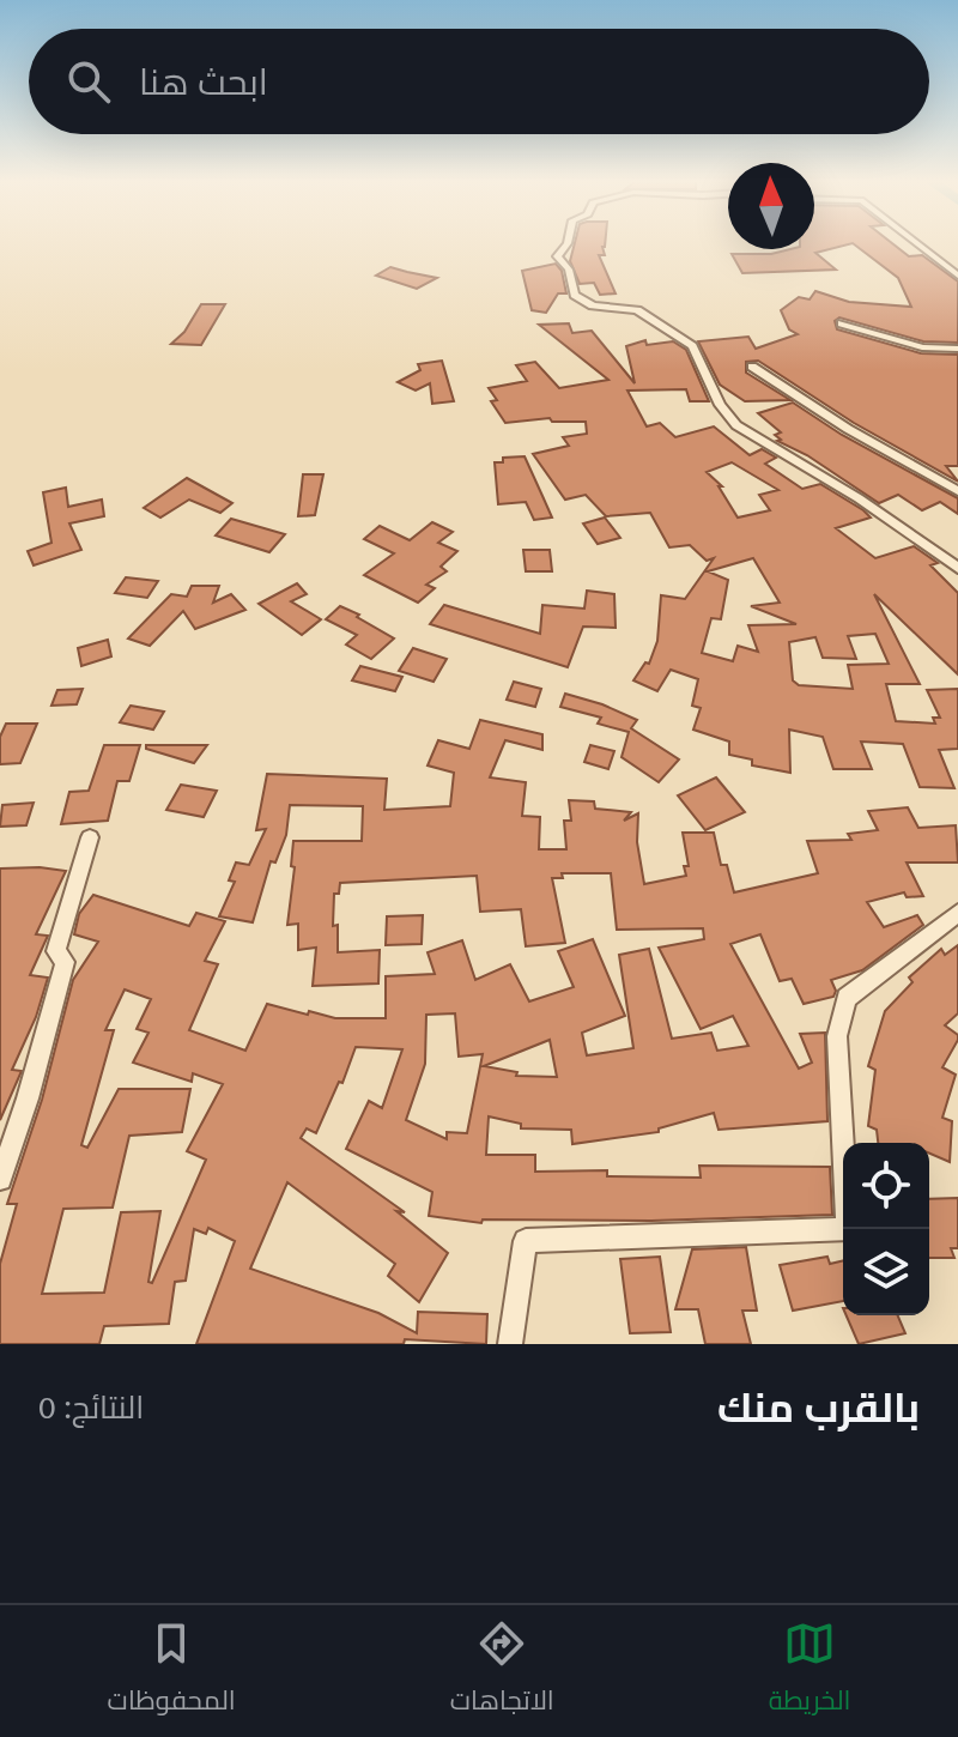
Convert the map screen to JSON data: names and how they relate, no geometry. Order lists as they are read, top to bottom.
{
  "north": "top",
  "page": {
    "search": "ابحث هنا",
    "heading": ["بالقرب منك", "النتائج: 0"],
    "nav": ["الخريطة", "الاتجاهات", "المحفوظات"]
  }
}
